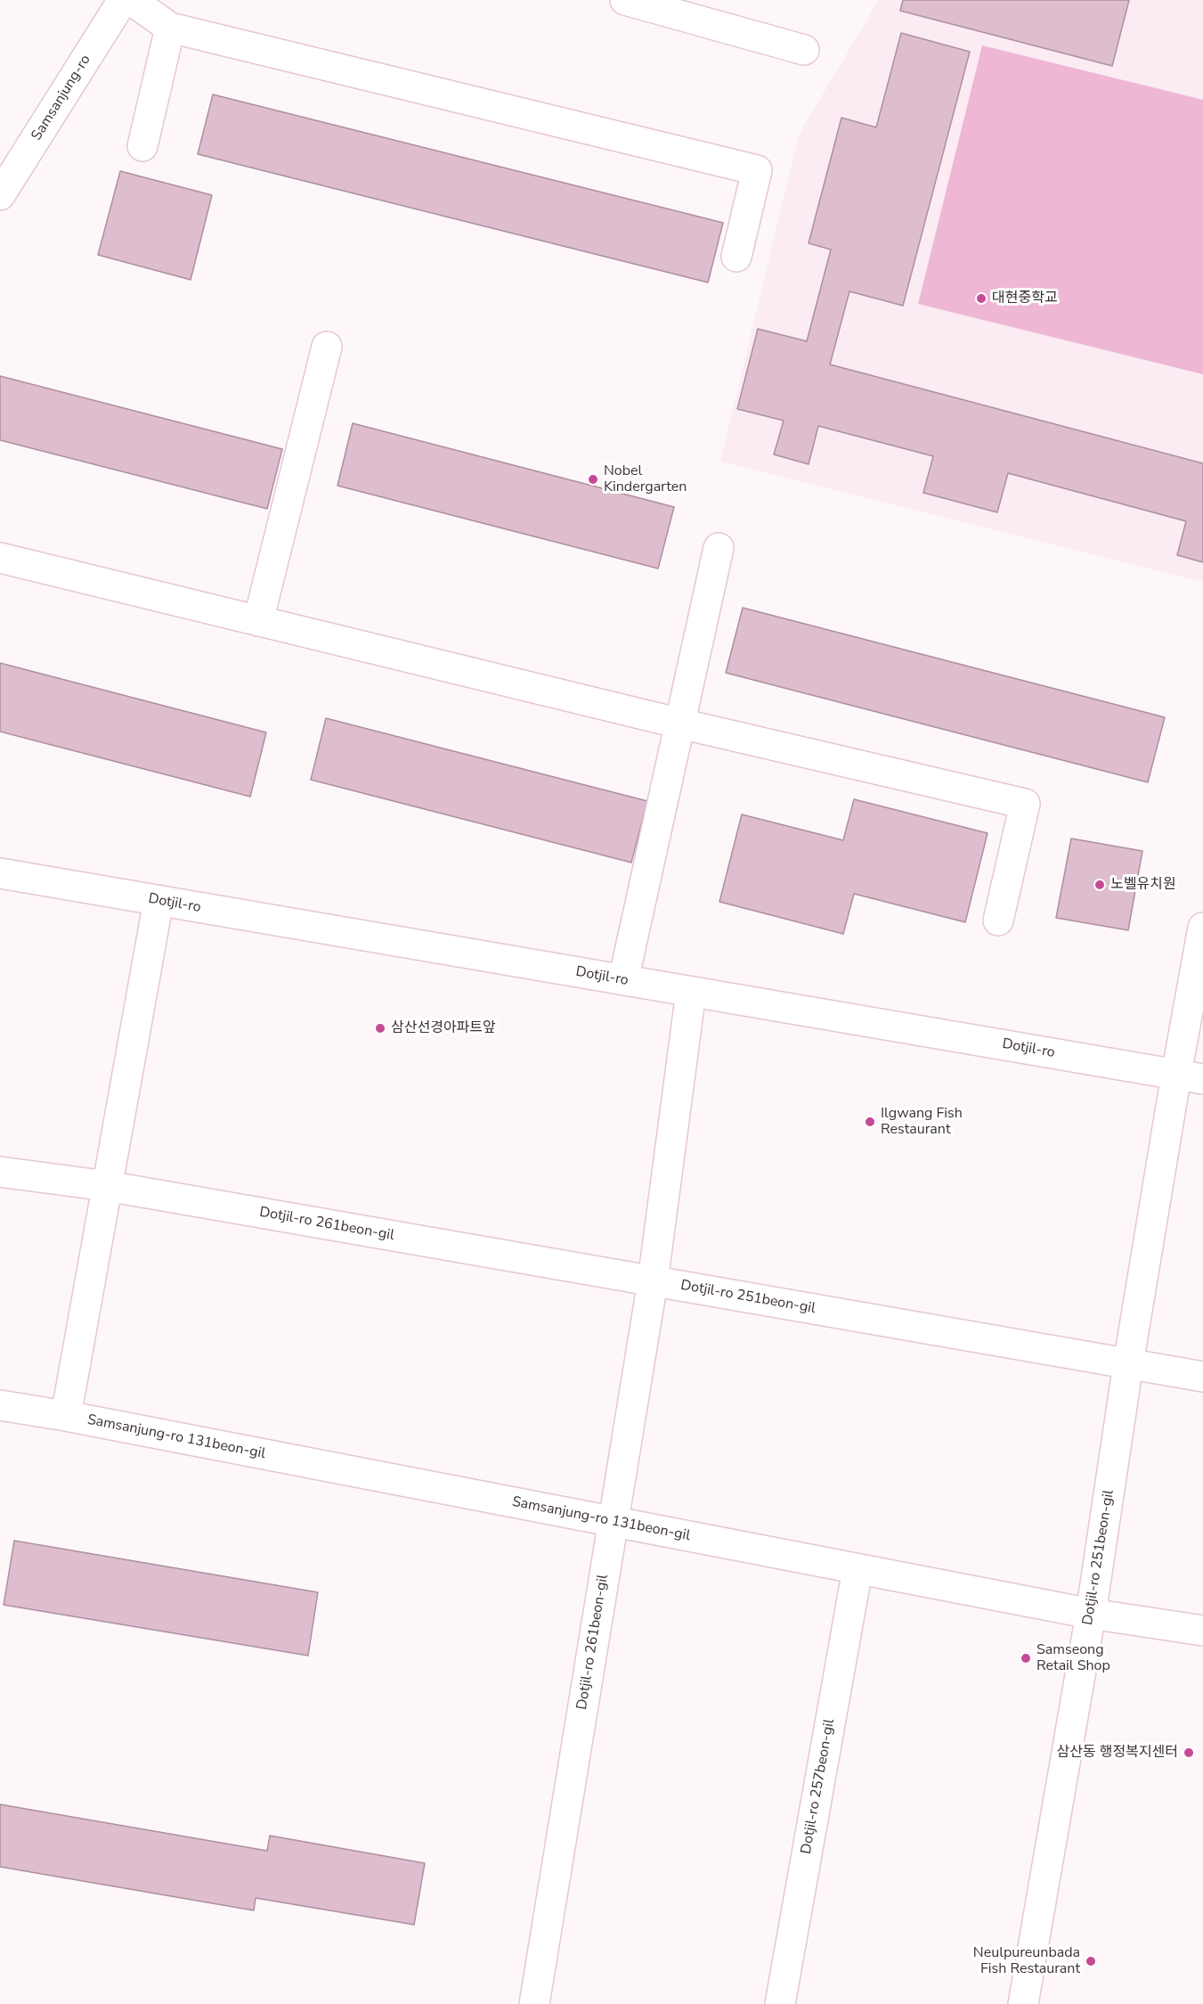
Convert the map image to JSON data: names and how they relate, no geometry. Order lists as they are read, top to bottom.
{
  "streets": {
    "street": [
      "Samsanjung-ro",
      "Dotjil-ro",
      "Dotjil-ro 261beon-gil",
      "Dotjil-ro 251beon-gil",
      "Samsanjung-ro 131beon-gil",
      "Dotjil-ro 257beon-gil"
    ]
  },
  "crossings": [
    ["Dotjil-ro", "Dotjil-ro 261beon-gil"],
    ["Dotjil-ro", "Dotjil-ro 251beon-gil"],
    ["Dotjil-ro 261beon-gil", "Dotjil-ro 251beon-gil"],
    ["Dotjil-ro 261beon-gil", "Samsanjung-ro 131beon-gil"],
    ["Dotjil-ro 251beon-gil", "Samsanjung-ro 131beon-gil"],
    ["Samsanjung-ro 131beon-gil", "Dotjil-ro 257beon-gil"]
  ],
  "places": [
    "대현중학교",
    "Nobel Kindergarten",
    "노벨유치원",
    "삼산선경아파트앞",
    "Ilgwang Fish Restaurant",
    "Samseong Retail Shop",
    "삼산동 행정복지센터",
    "Neulpureunbada Fish Restaurant"
  ]
}
